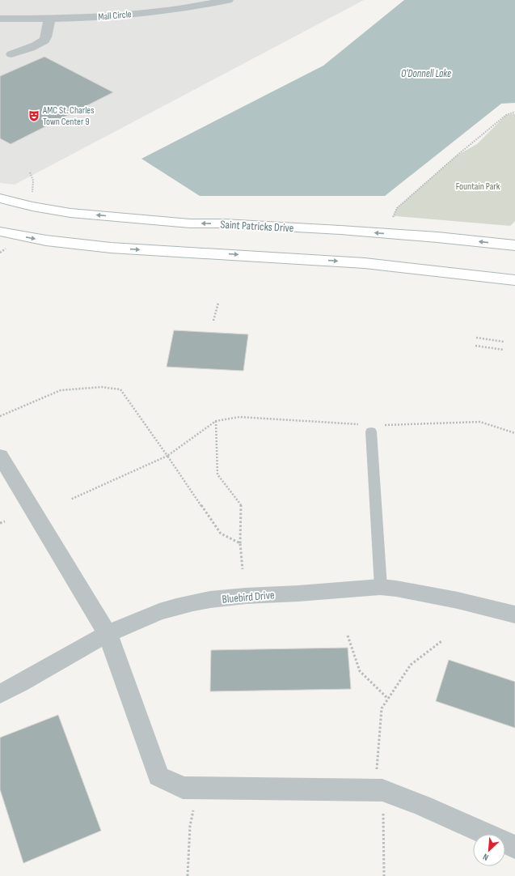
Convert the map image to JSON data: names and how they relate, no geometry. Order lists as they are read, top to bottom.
{
  "streets": {
    "main road": ["Saint Patricks Drive"],
    "street": ["Mall Circle", "Bluebird Drive"]
  },
  "water": ["O'Donnell Lake"],
  "parks": ["Fountain Park"],
  "places": {
    "theatre": ["AMC St. Charles Town Center 9"]
  },
  "north": "bottom left"
}
